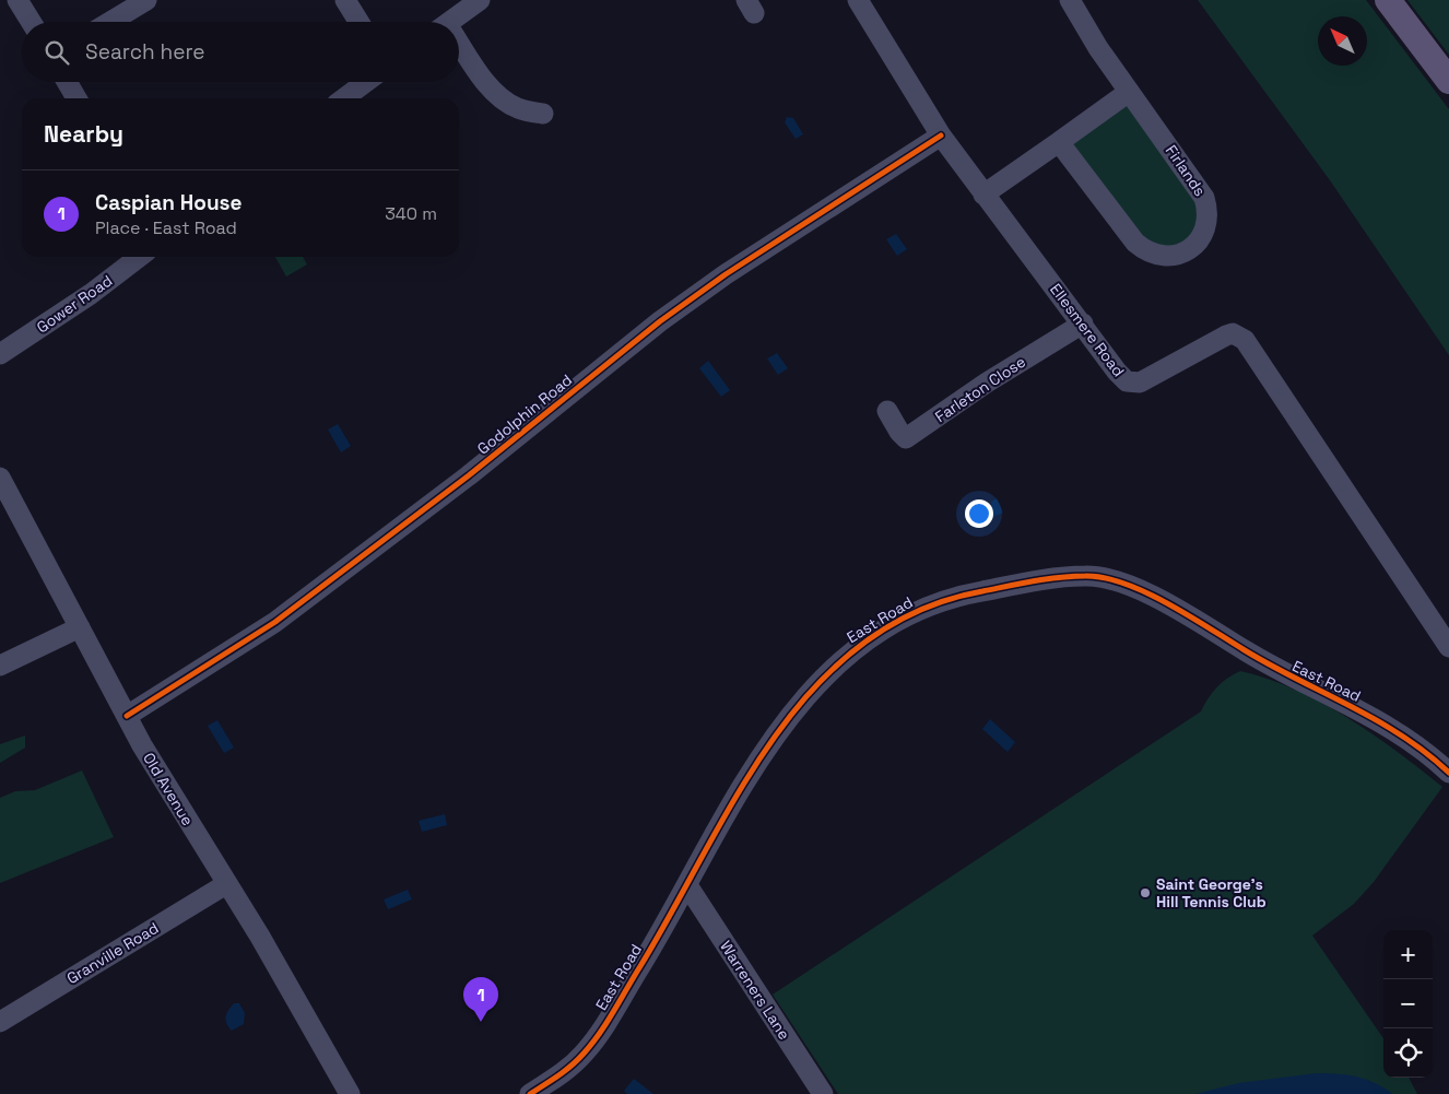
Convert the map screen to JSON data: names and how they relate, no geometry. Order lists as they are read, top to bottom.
{
  "streets": {
    "street": [
      "Firlands",
      "Gower Road",
      "Ellesmere Road",
      "Farleton Close",
      "Godolphin Road",
      "East Road",
      "Old Avenue",
      "Granville Road",
      "Warreners Lane"
    ]
  },
  "crossings": [
    ["Ellesmere Road", "Farleton Close"],
    ["Ellesmere Road", "Godolphin Road"],
    ["Godolphin Road", "Old Avenue"],
    ["East Road", "Warreners Lane"],
    ["Old Avenue", "Granville Road"]
  ],
  "places": ["Saint George's Hill Tennis Club"],
  "north": "top left",
  "page": {
    "search": "Search here",
    "heading": "Nearby",
    "list": [
      {
        "mark": "1",
        "name": "Caspian House",
        "note": "Place · East Road",
        "value": "340 m"
      }
    ],
    "map_buttons": ["+", "−"],
    "pins": "1"
  }
}
